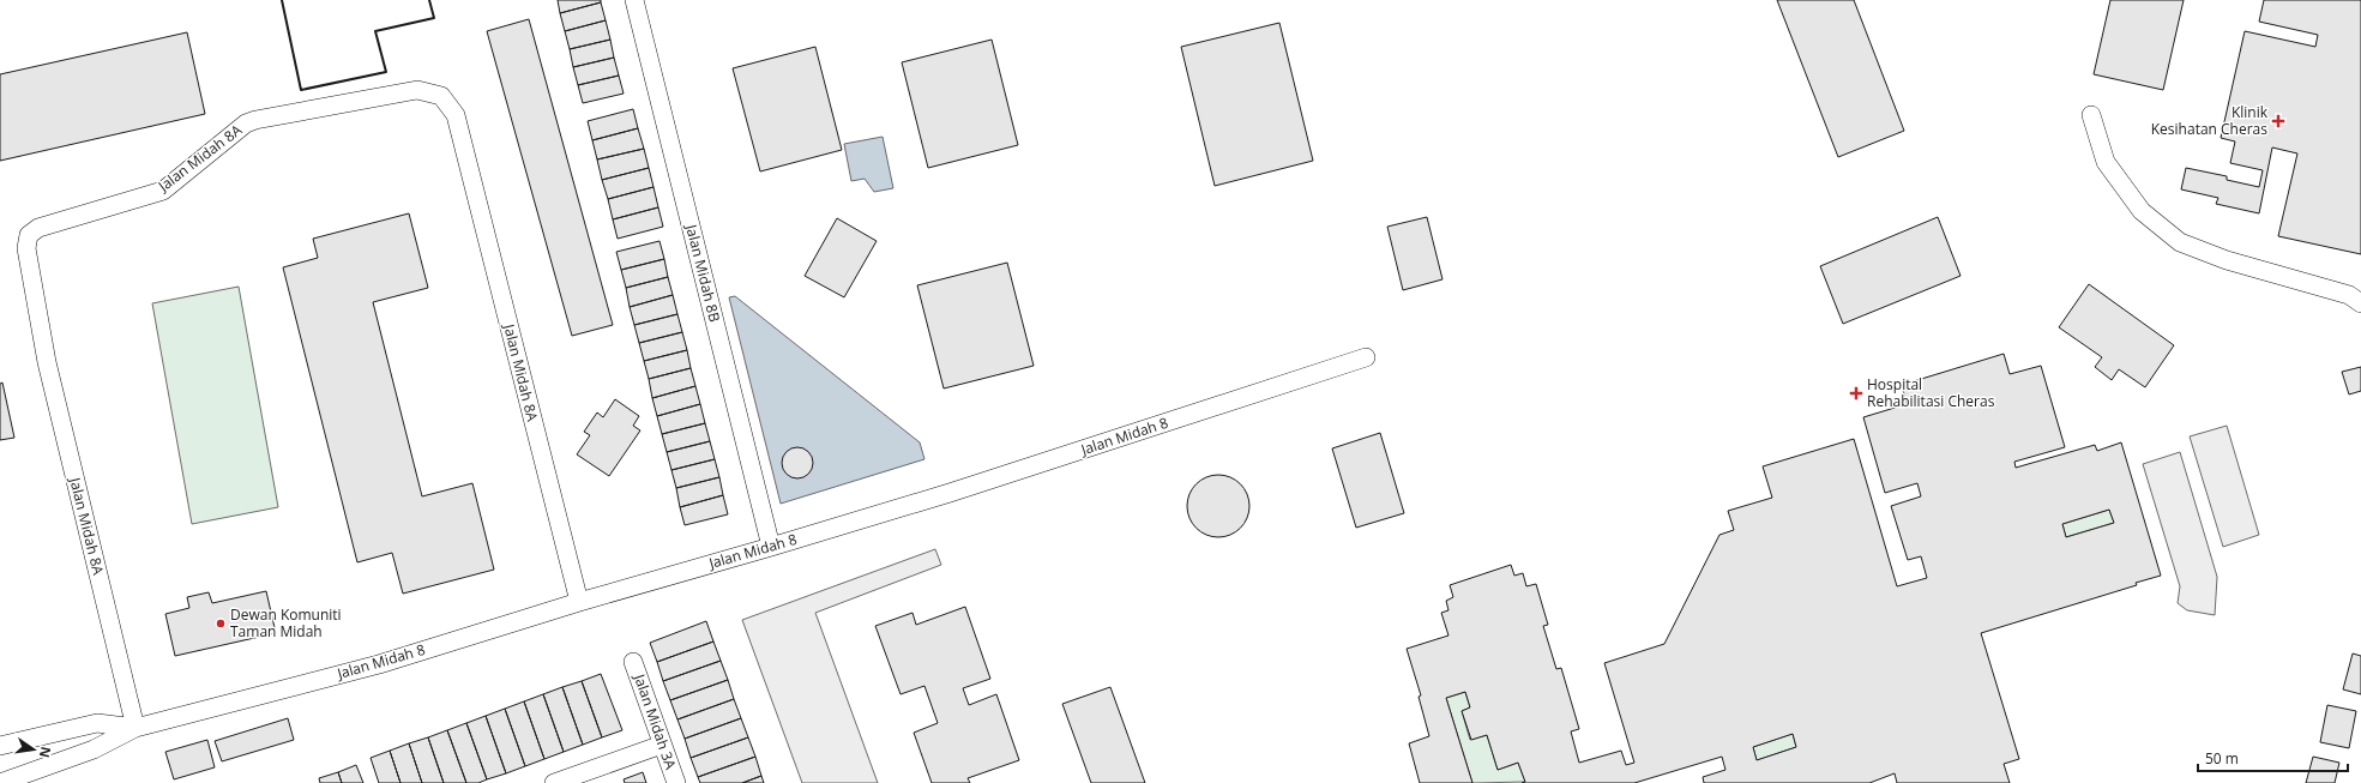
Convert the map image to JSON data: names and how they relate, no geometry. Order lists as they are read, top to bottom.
{
  "streets": {
    "street": [
      "Jalan Midah 8A",
      "Jalan Midah 8B",
      "Jalan Midah 8",
      "Jalan Midah 3A"
    ]
  },
  "crossings": [
    ["Jalan Midah 8A", "Jalan Midah 8"],
    ["Jalan Midah 8B", "Jalan Midah 8"]
  ],
  "places": {
    "health": ["Klinik Kesihatan Cheras", "Hospital Rehabilitasi Cheras"],
    "other": ["Dewan Komuniti Taman Midah"]
  },
  "scale_bar": "50 m",
  "north": "right"
}
